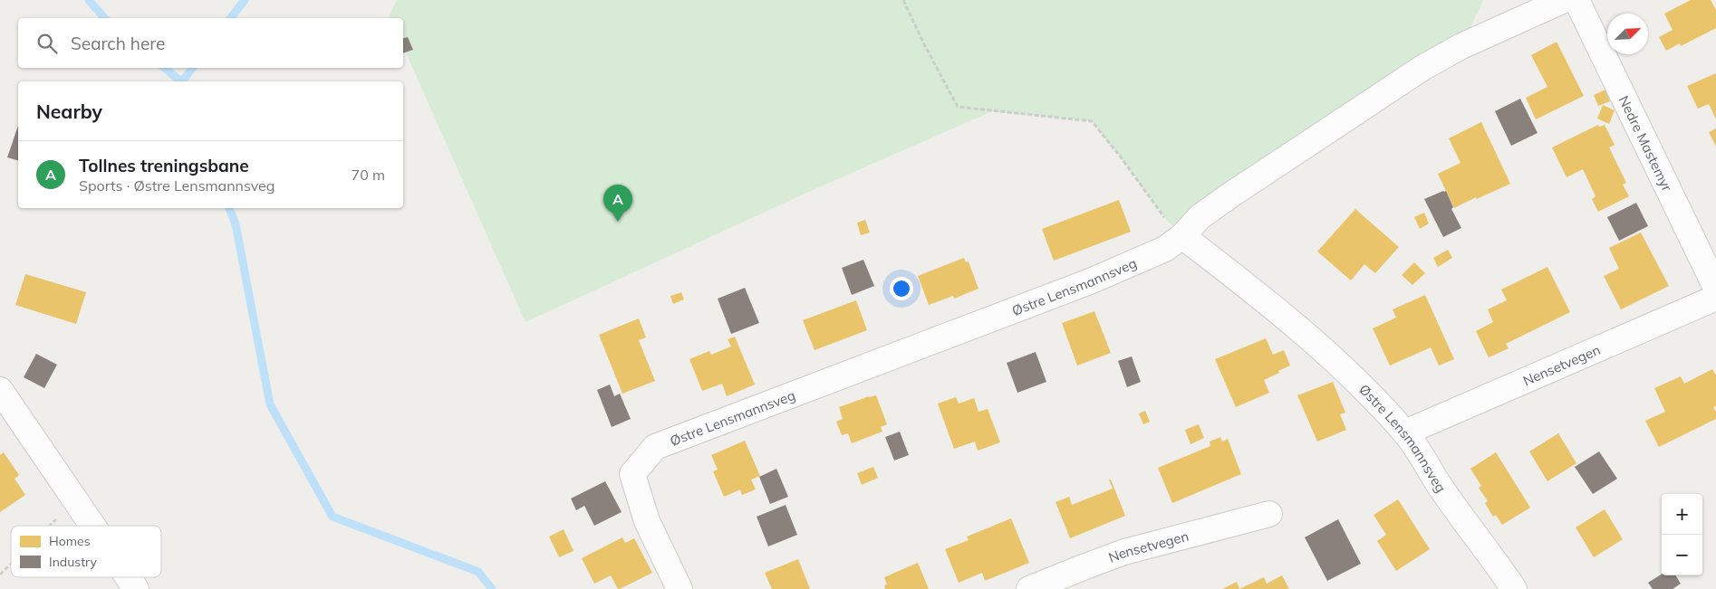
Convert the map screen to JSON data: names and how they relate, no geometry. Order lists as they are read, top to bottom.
{
  "streets": {
    "street": ["Nedre Mastemyr", "Østre Lensmannsveg", "Nensetvegen"]
  },
  "crossings": [
    ["Østre Lensmannsveg", "Nensetvegen"]
  ],
  "legend": ["Homes", "Industry"],
  "north": "top right",
  "page": {
    "search": "Search here",
    "heading": "Nearby",
    "list": [
      {
        "mark": "A",
        "name": "Tollnes treningsbane",
        "note": "Sports · Østre Lensmannsveg",
        "value": "70 m"
      }
    ],
    "pins": "A",
    "map_buttons": ["+", "−"]
  }
}
